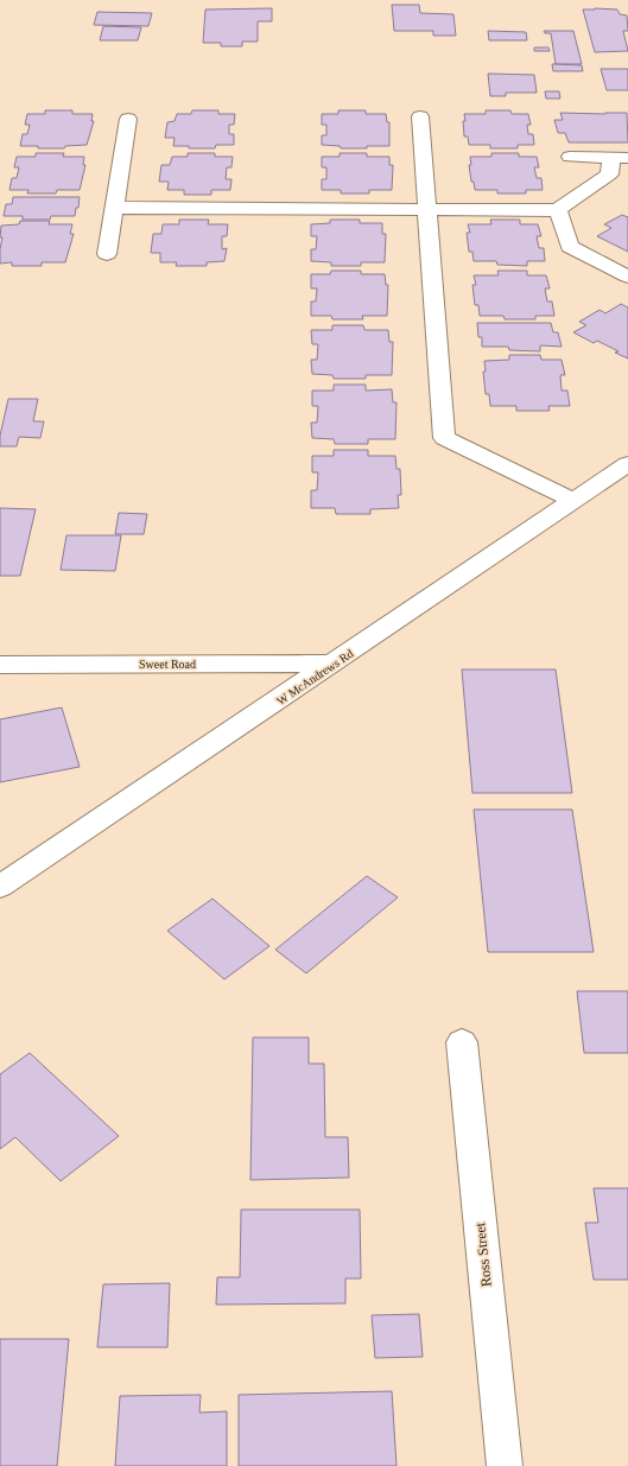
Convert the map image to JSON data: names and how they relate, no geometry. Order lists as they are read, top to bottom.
{
  "streets": {
    "street": ["Sweet Road", "W McAndrews Rd", "Ross Street"]
  },
  "crossings": [
    ["Sweet Road", "W McAndrews Rd"]
  ]
}
